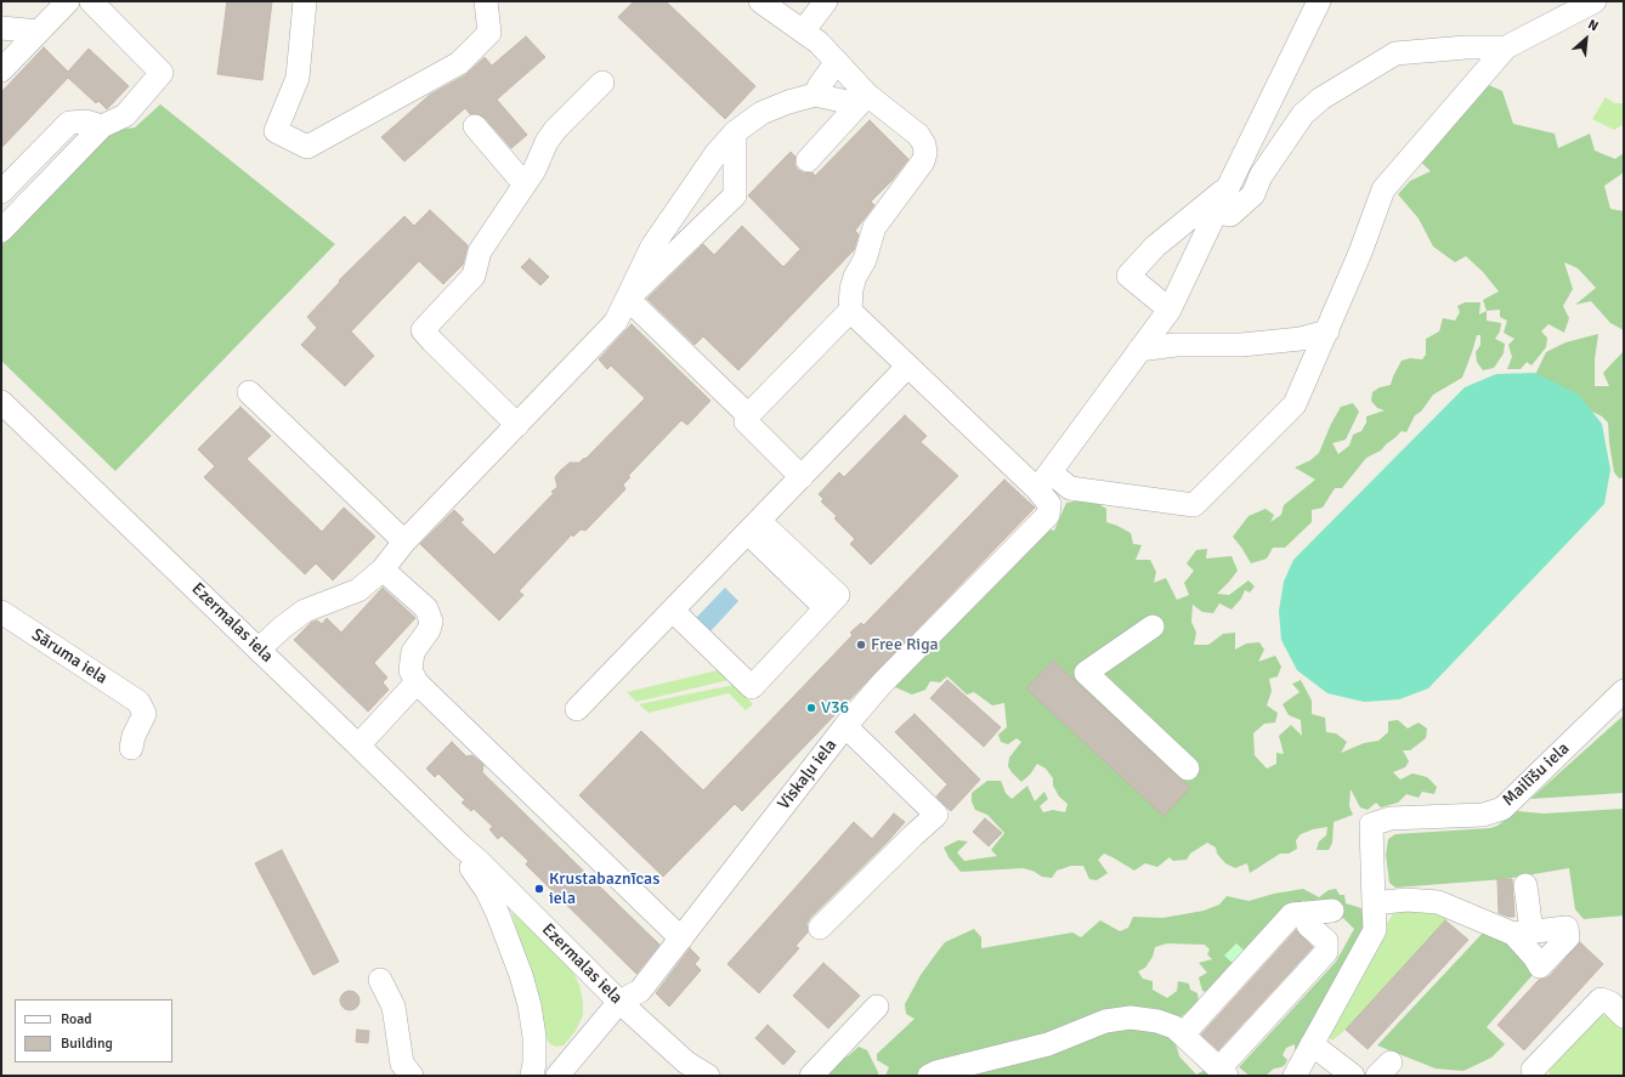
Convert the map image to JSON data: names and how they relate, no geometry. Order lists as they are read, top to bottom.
{
  "streets": {
    "street": [
      "Ezermalas iela",
      "Sāruma iela",
      "Viskaļu iela",
      "Mailīšu iela"
    ]
  },
  "crossings": [
    ["Ezermalas iela", "Viskaļu iela"]
  ],
  "places": ["Free Riga", "V36", "Krustabaznīcas iela"],
  "legend": ["Road", "Building"],
  "north": "top right"
}
